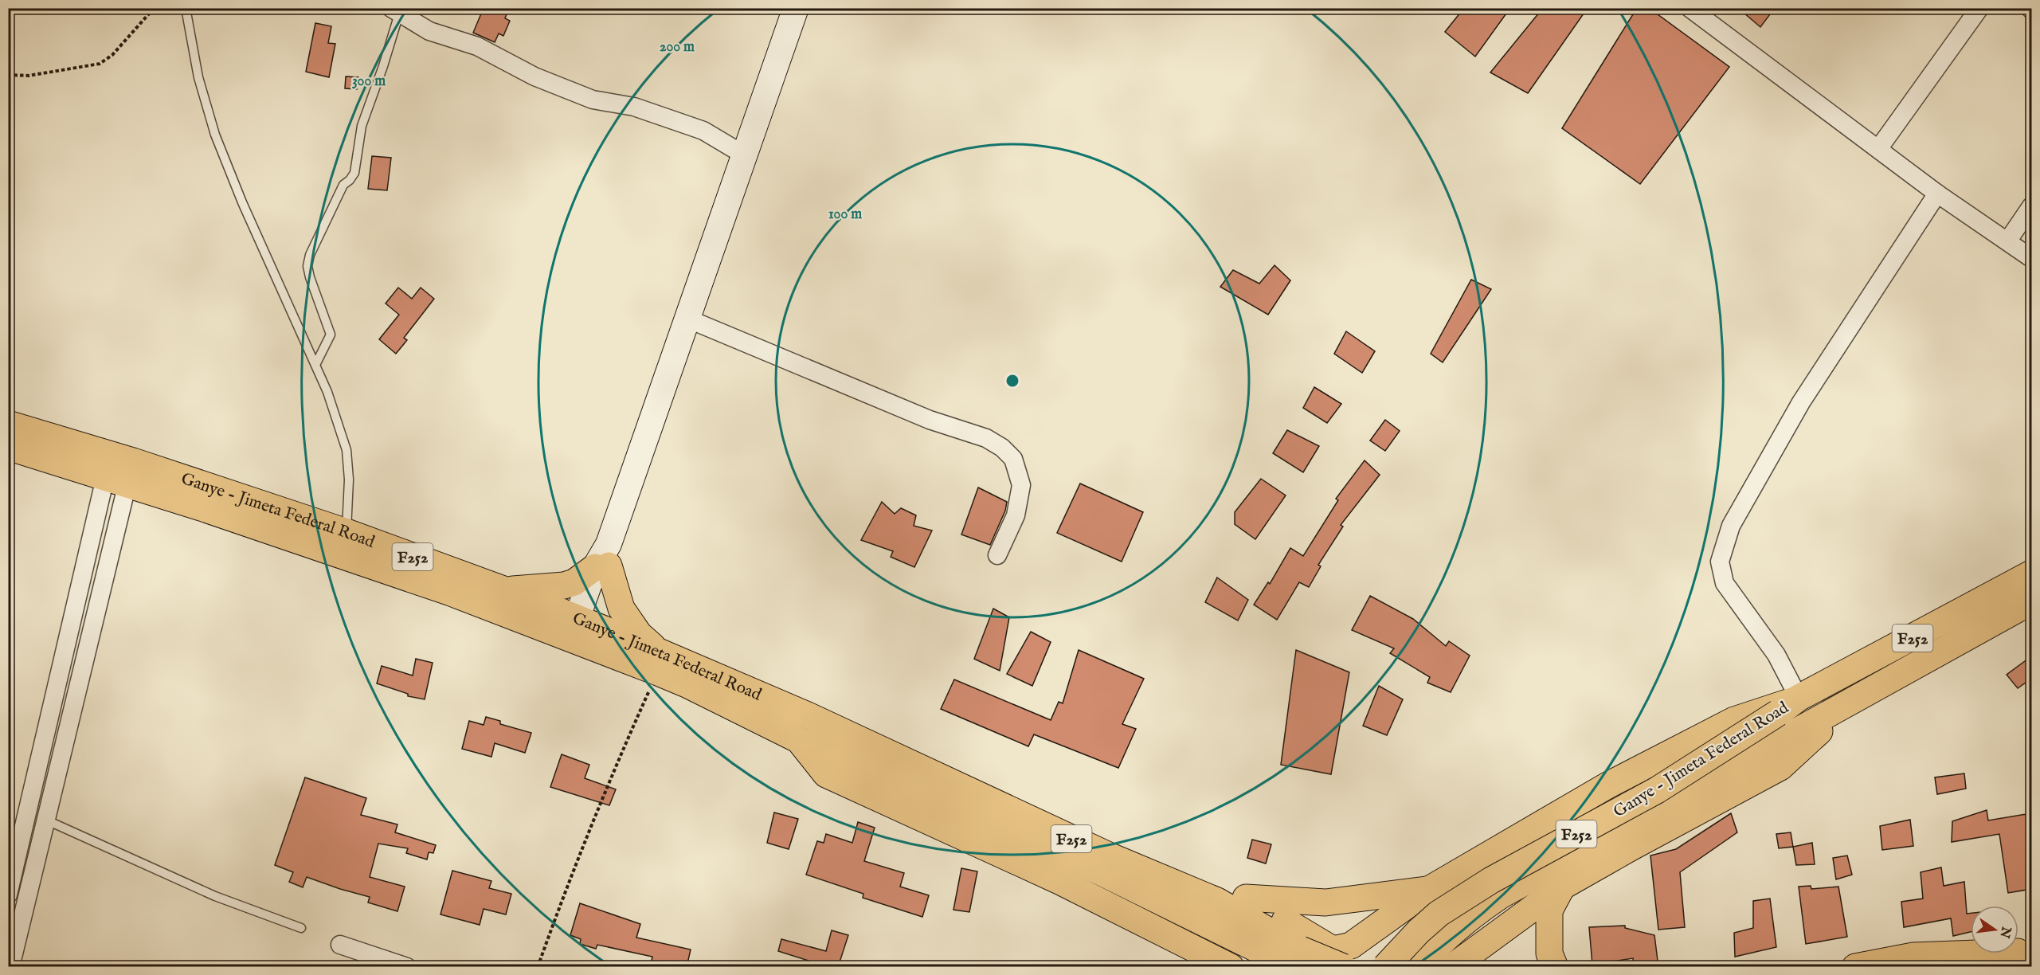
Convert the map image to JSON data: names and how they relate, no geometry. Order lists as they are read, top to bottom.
{
  "streets": {
    "main road": ["Ganye - Jimeta Federal Road", "F252"]
  },
  "north": "right",
  "rings": ["200 m", "300 m", "100 m"]
}
